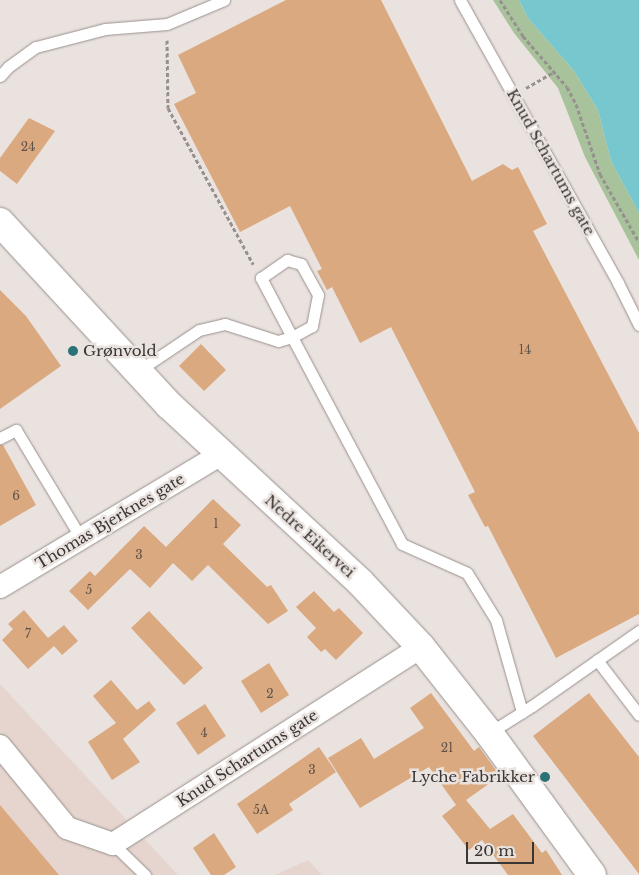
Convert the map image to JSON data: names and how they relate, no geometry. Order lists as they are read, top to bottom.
{
  "streets": {
    "main road": ["Nedre Eikervei"],
    "street": ["Knud Schartums gate", "Thomas Bjerknes gate"]
  },
  "crossings": [
    ["Knud Schartums gate", "Nedre Eikervei"],
    ["Thomas Bjerknes gate", "Nedre Eikervei"]
  ],
  "places": ["Grønvold", "Lyche Fabrikker"],
  "house_numbers": [
    "24",
    "14",
    "6",
    "1",
    "3",
    "5",
    "7",
    "2",
    "4",
    "21",
    "3",
    "5A"
  ],
  "scale_bar": "20 m"
}
